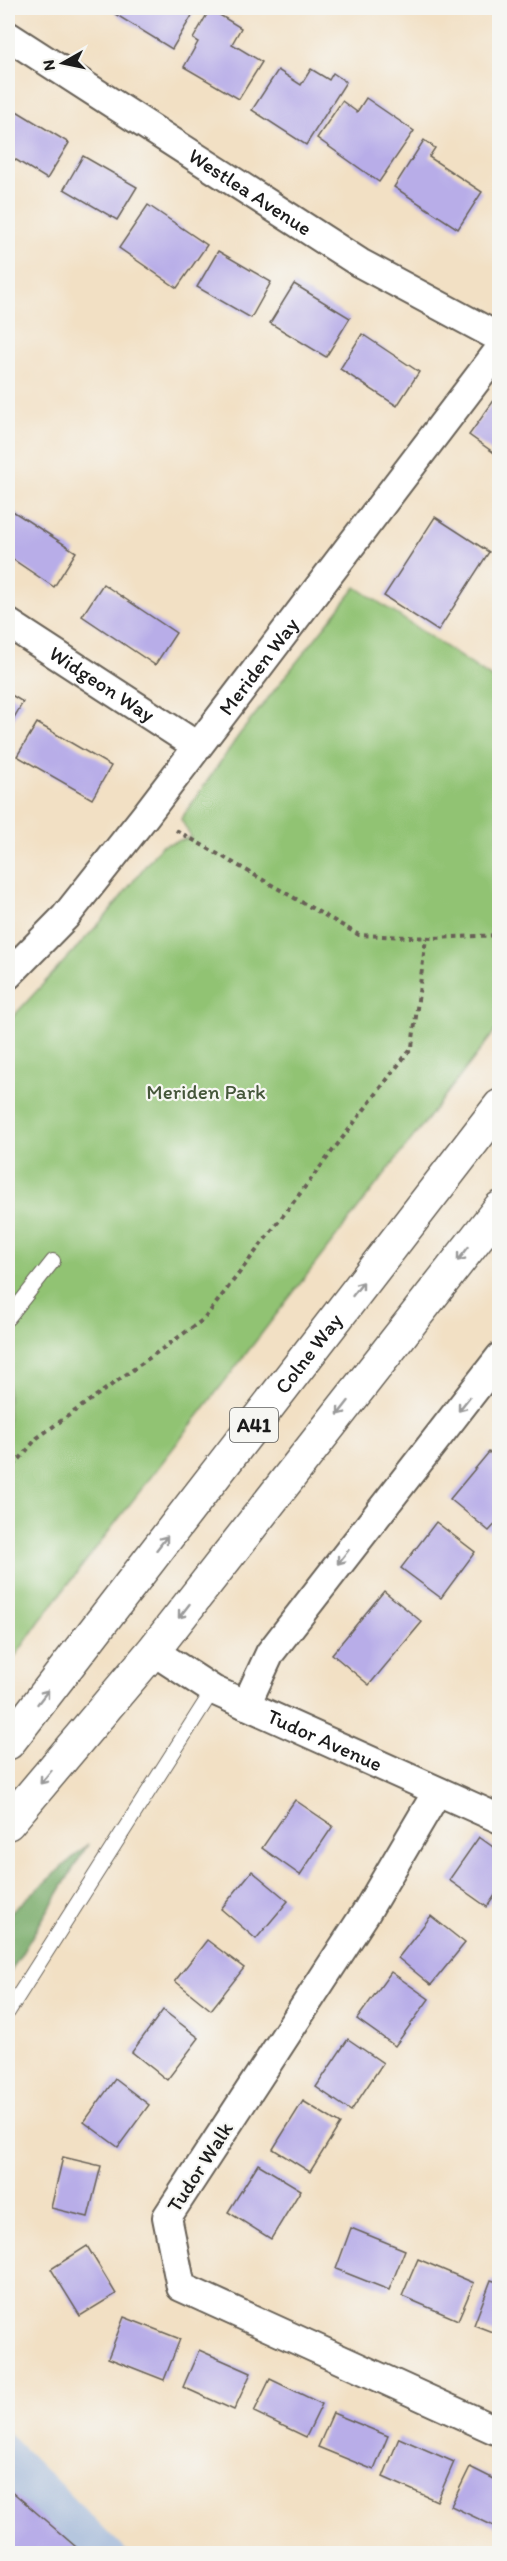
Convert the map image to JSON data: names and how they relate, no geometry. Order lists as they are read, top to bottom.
{
  "streets": {
    "highway": ["Colne Way", "A41"],
    "street": [
      "Westlea Avenue",
      "Meriden Way",
      "Widgeon Way",
      "Tudor Avenue",
      "Tudor Walk"
    ]
  },
  "crossings": [
    ["Meriden Way", "Widgeon Way"],
    ["A41", "Tudor Avenue"],
    ["Tudor Avenue", "Tudor Walk"]
  ],
  "parks": ["Meriden Park"],
  "north": "left"
}
